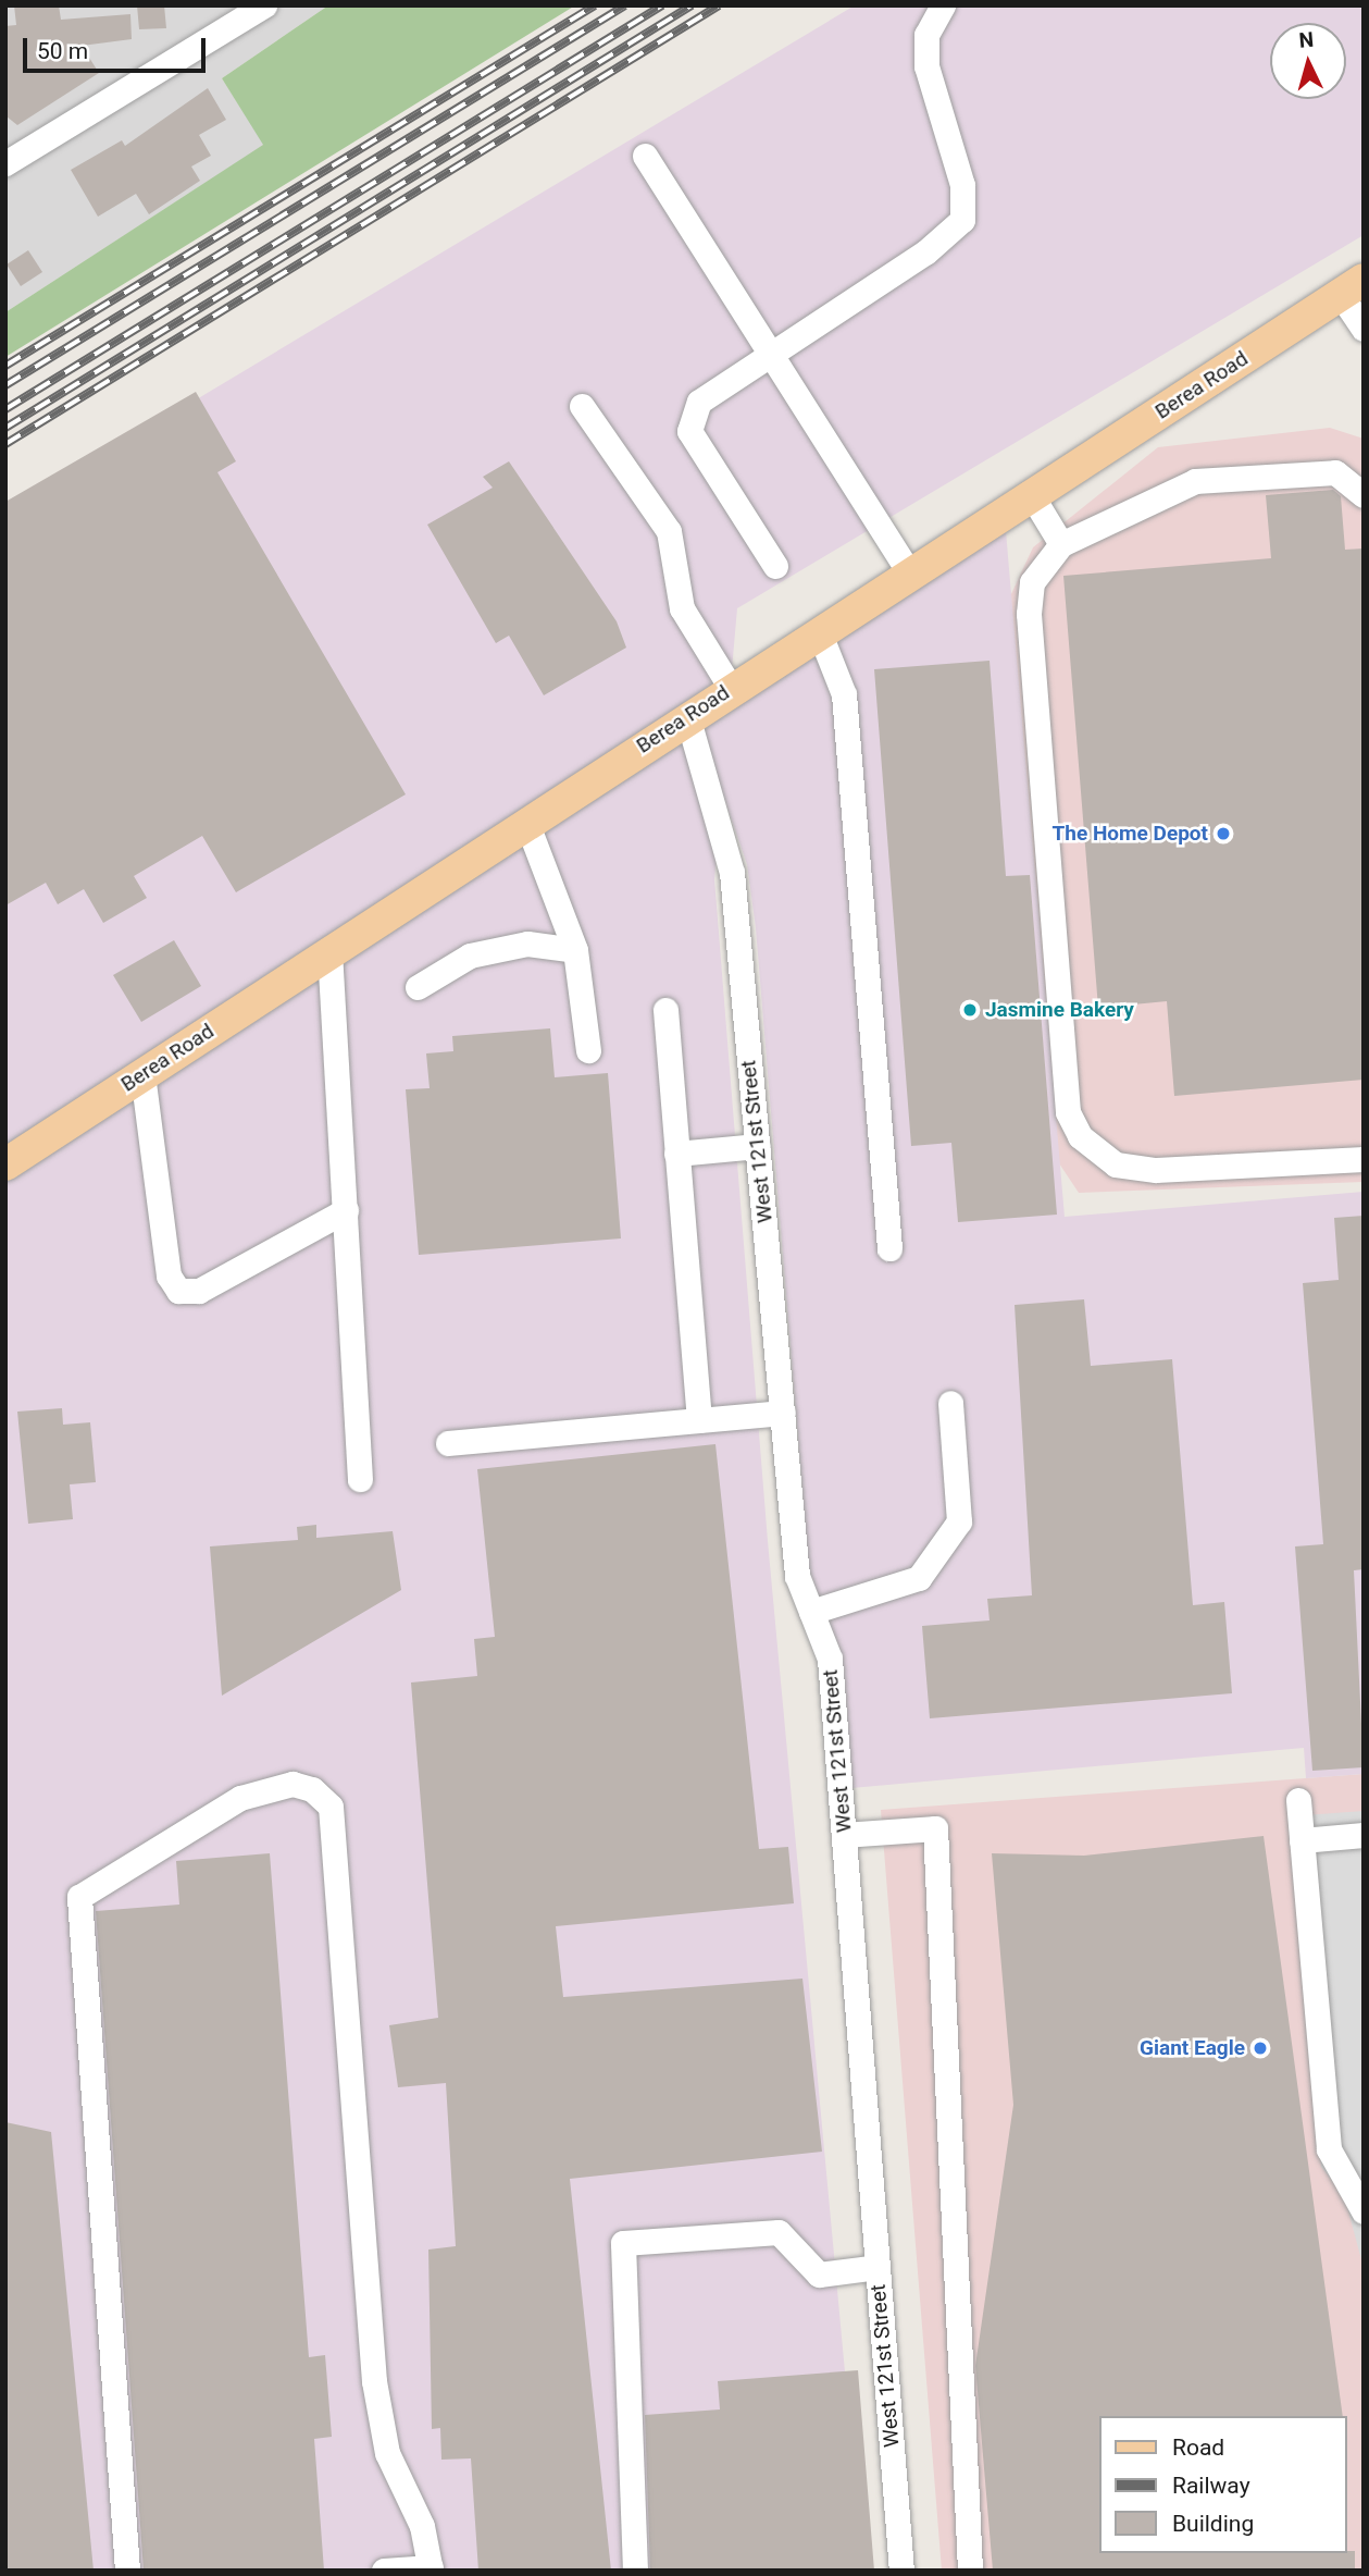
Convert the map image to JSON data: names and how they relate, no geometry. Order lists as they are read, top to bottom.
{
  "streets": {
    "main road": ["Berea Road"],
    "street": ["West 121st Street"]
  },
  "crossings": [
    ["Berea Road", "West 121st Street"]
  ],
  "places": ["The Home Depot", "Jasmine Bakery", "Giant Eagle"],
  "legend": ["Road", "Railway", "Building"],
  "scale_bar": "50 m",
  "north": "top"
}
